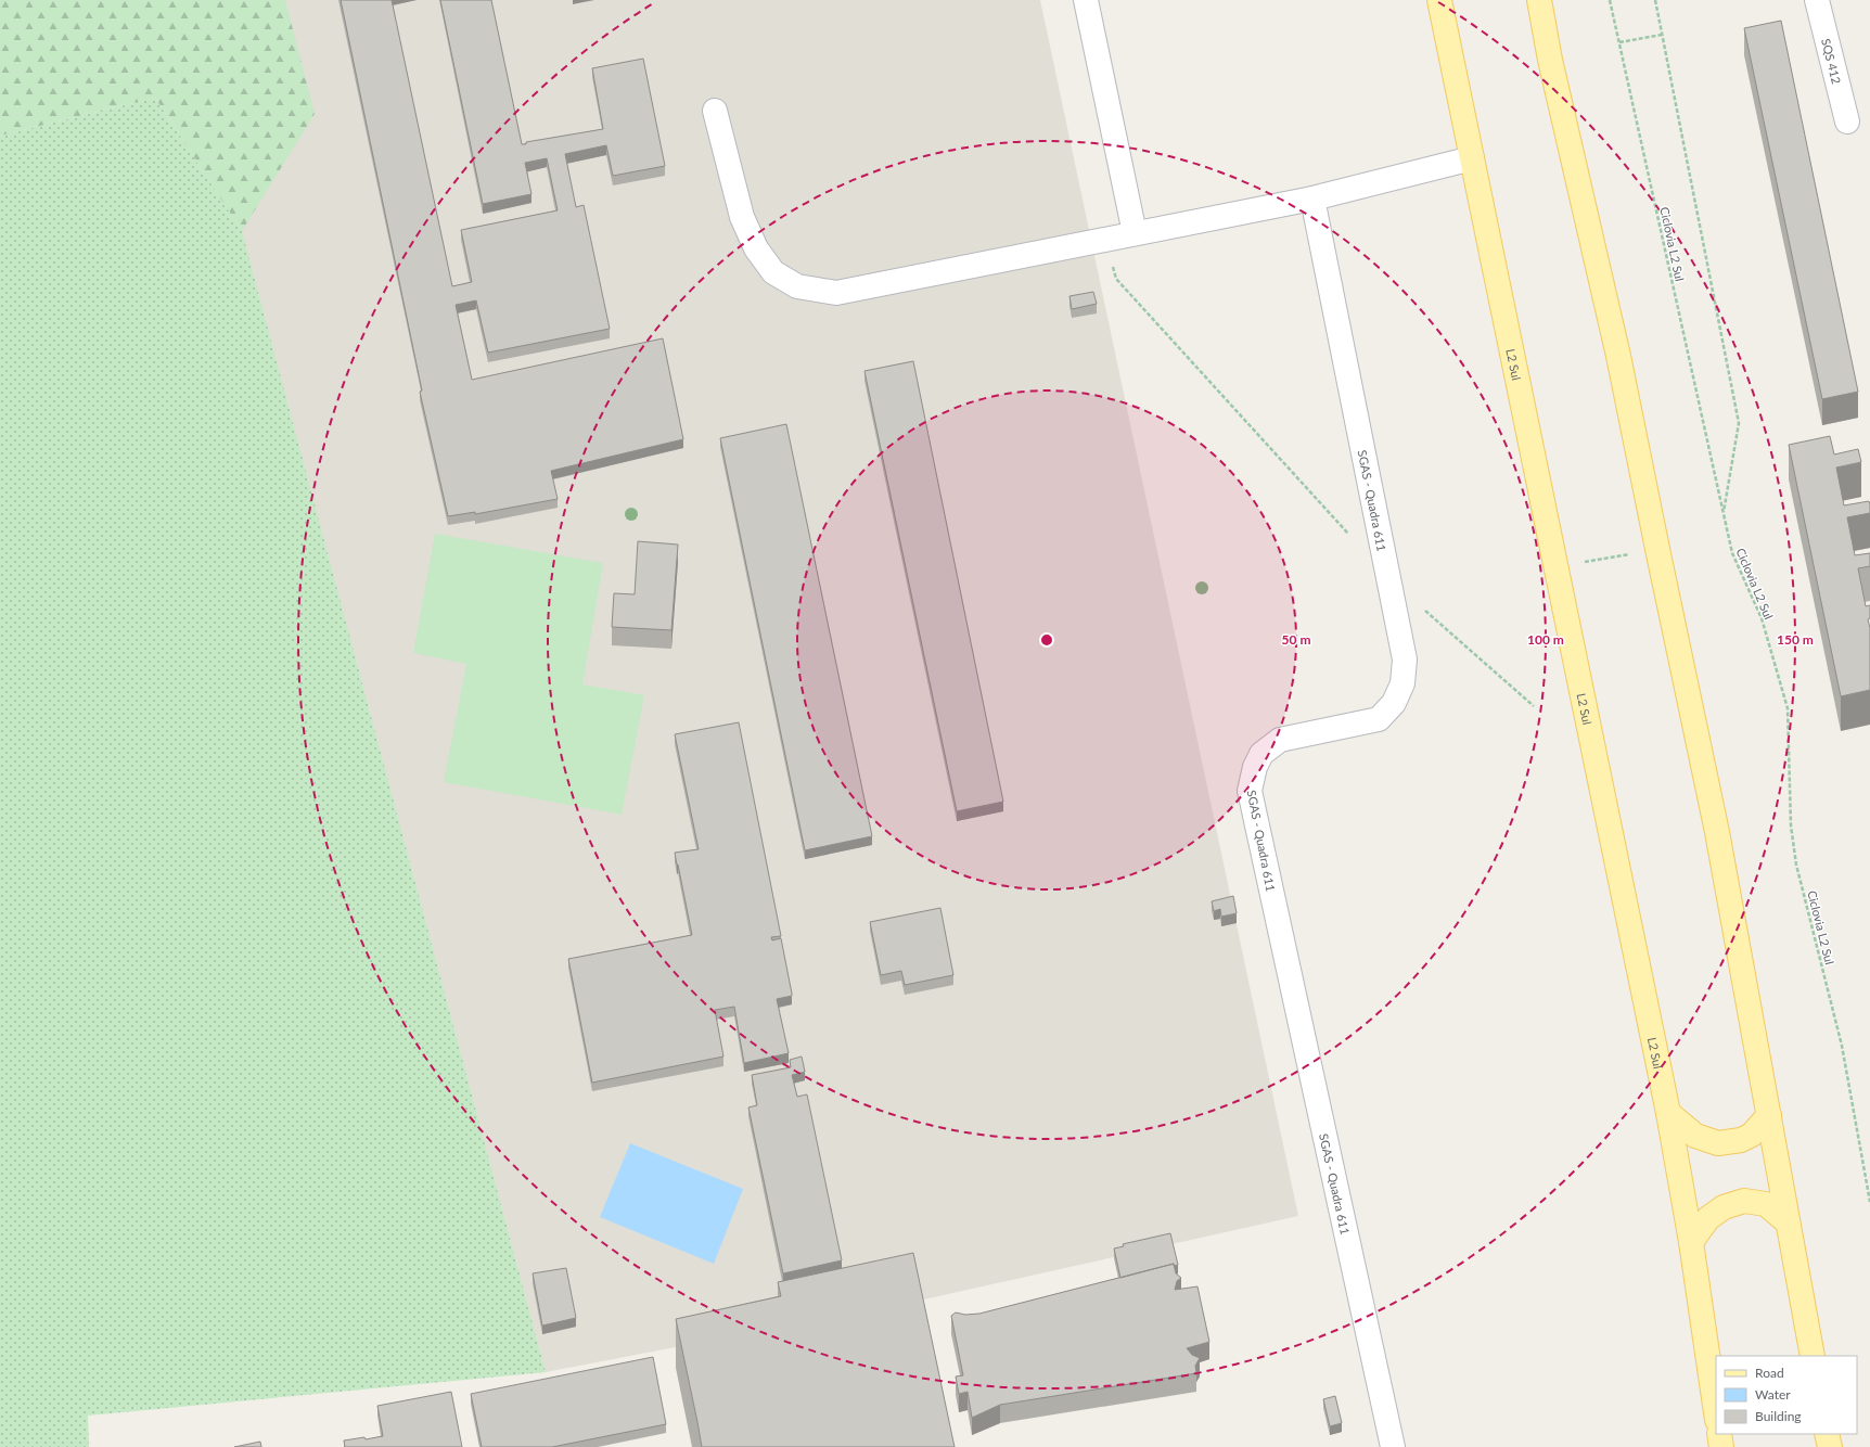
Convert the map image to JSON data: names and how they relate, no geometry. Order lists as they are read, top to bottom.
{
  "streets": {
    "main road": ["L2 Sul"],
    "street": ["SQS 412", "SGAS - Quadra 611"],
    "path": ["Ciclovia L2 Sul"]
  },
  "legend": ["Road", "Water", "Building"],
  "rings": ["50 m", "100 m", "150 m"]
}
